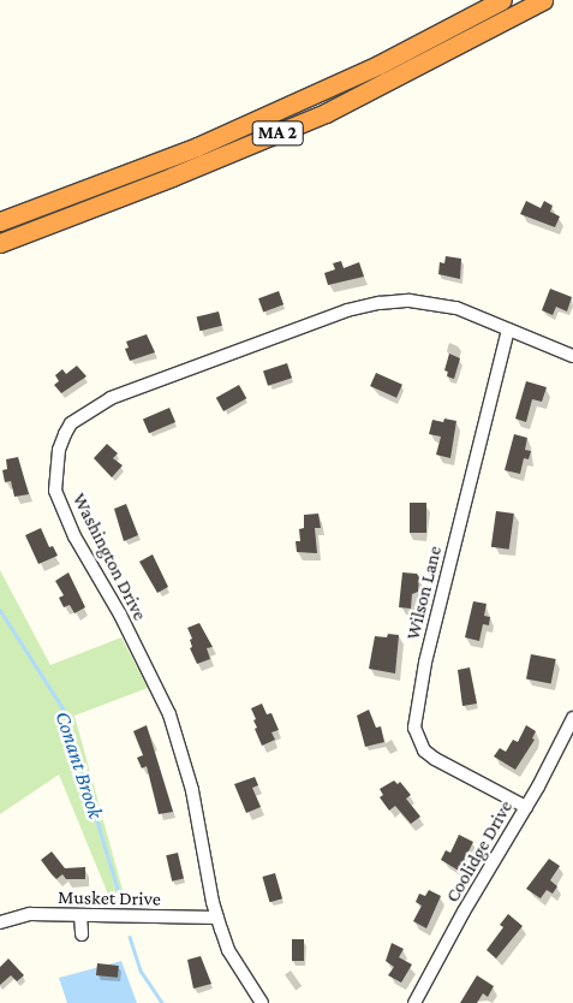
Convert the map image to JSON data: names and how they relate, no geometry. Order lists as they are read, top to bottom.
{
  "streets": {
    "highway": ["MA 2"],
    "street": [
      "Washington Drive",
      "Wilson Lane",
      "Coolidge Drive",
      "Musket Drive"
    ]
  },
  "crossings": [
    ["Washington Drive", "Wilson Lane"],
    ["Washington Drive", "Musket Drive"],
    ["Wilson Lane", "Coolidge Drive"]
  ],
  "water": ["Conant Brook"]
}
